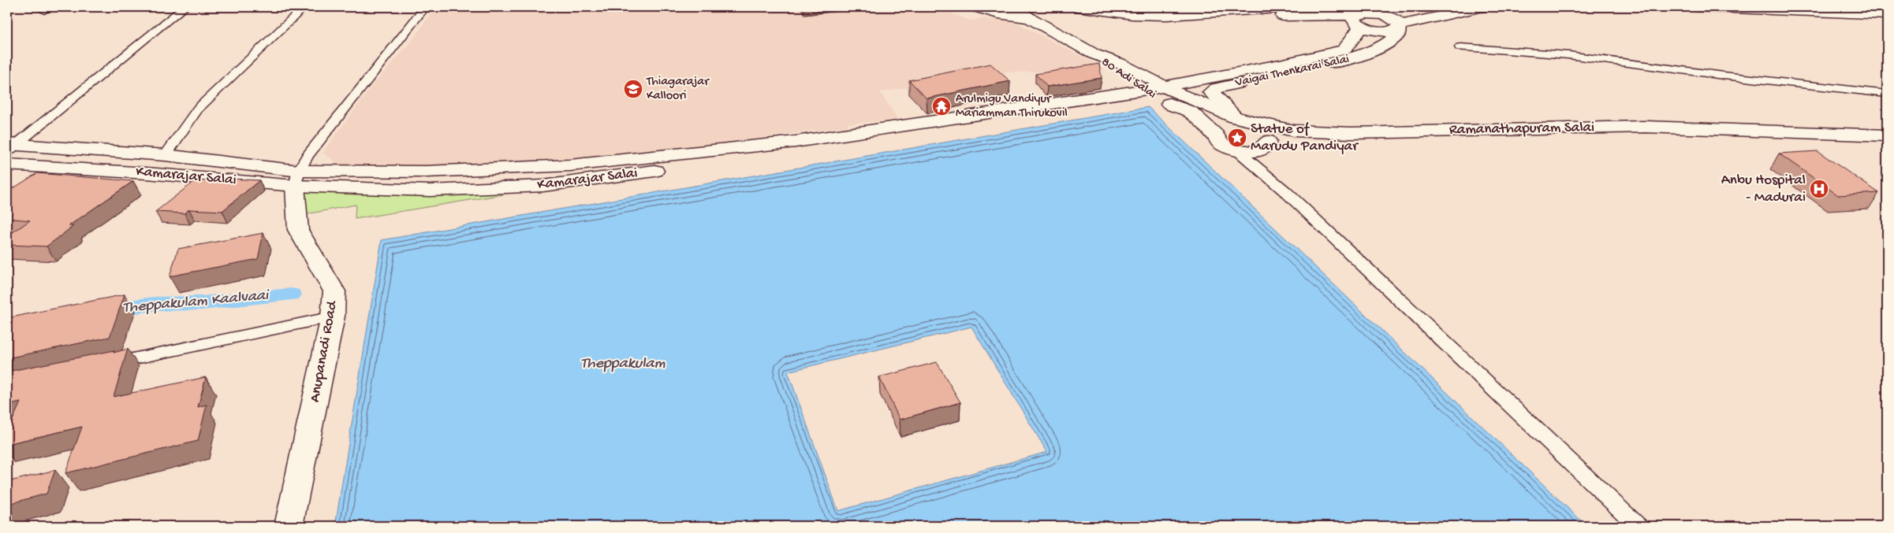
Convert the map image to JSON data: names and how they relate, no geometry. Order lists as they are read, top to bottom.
{
  "streets": {
    "main road": [
      "Vaigai Thenkarai Salai",
      "80 Adi Salai",
      "Ramanathapuram Salai",
      "Kamarajar Salai",
      "Anupanadi Road"
    ]
  },
  "crossings": [
    ["Vaigai Thenkarai Salai", "80 Adi Salai"],
    ["Vaigai Thenkarai Salai", "Ramanathapuram Salai"],
    ["Vaigai Thenkarai Salai", "Kamarajar Salai"],
    ["80 Adi Salai", "Ramanathapuram Salai"],
    ["80 Adi Salai", "Kamarajar Salai"],
    ["Ramanathapuram Salai", "Kamarajar Salai"],
    ["Kamarajar Salai", "Anupanadi Road"]
  ],
  "water": ["Theppakulam Kaalvaai", "Theppakulam"],
  "places": {
    "school or university": ["Thiagarajar Kalloori"],
    "temple": ["Arulmigu Vandiyur Mariamman Thirukovil"],
    "place": ["Statue of Marudu Pandiyar"],
    "hospital": ["Anbu Hospital - Madurai"]
  }
}
